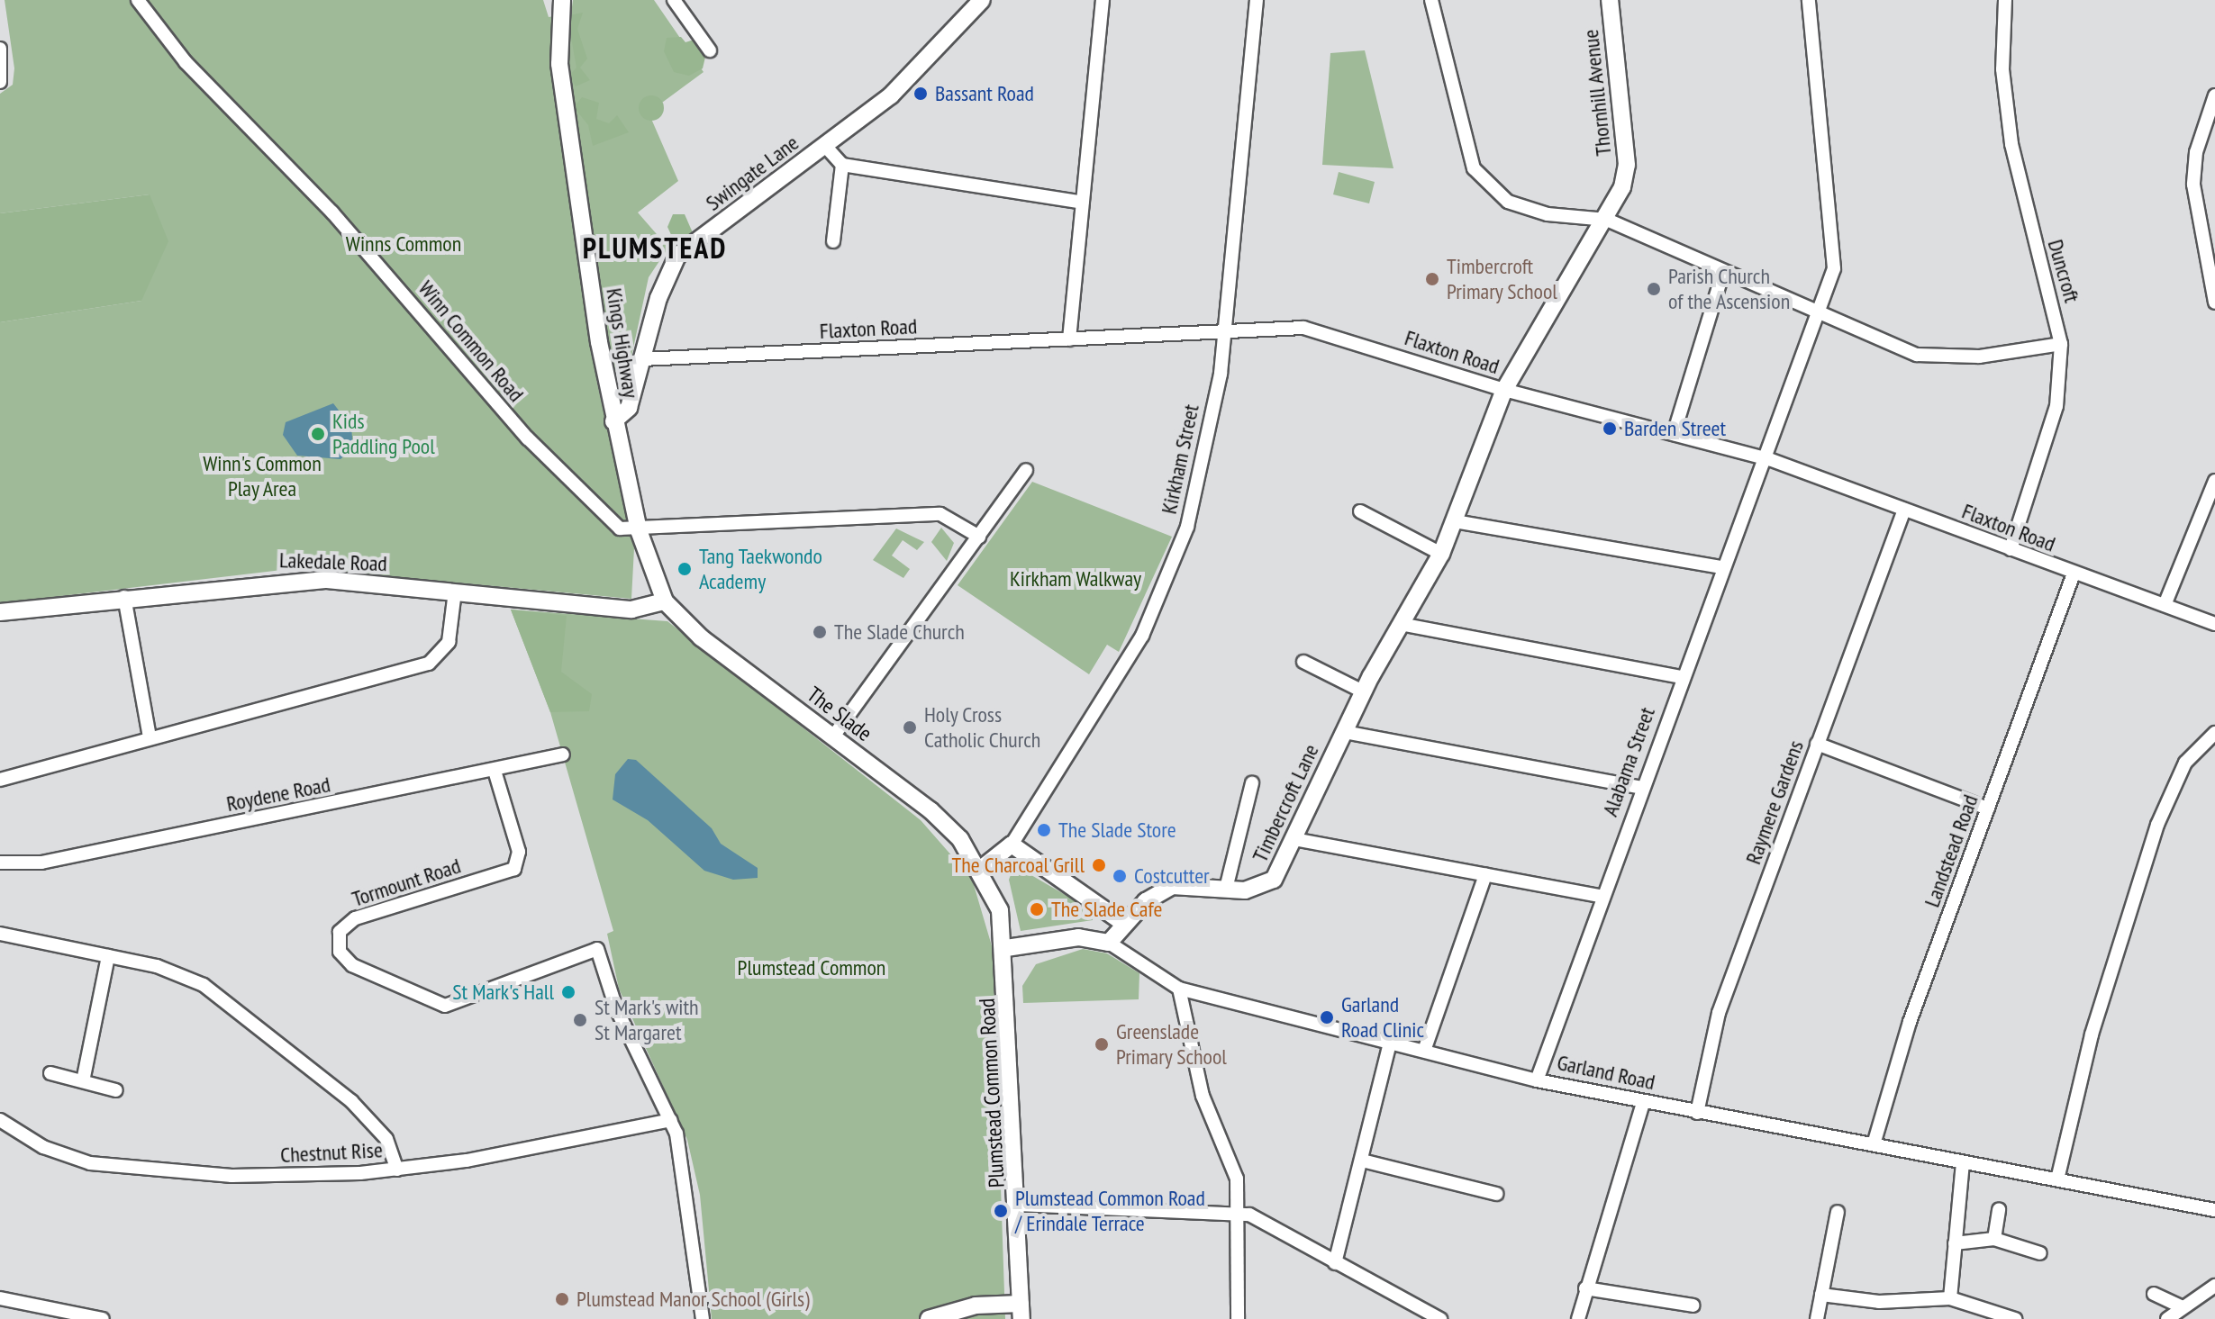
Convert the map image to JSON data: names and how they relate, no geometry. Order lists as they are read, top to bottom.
{
  "streets": {
    "street": [
      "Thornhill Avenue",
      "Swingate Lane",
      "Duncroft",
      "Flaxton Road",
      "Winn Common Road",
      "Kings Highway",
      "Kirkham Street",
      "Lakedale Road",
      "The Slade",
      "Alabama Street",
      "Roydene Road",
      "Raymere Gardens",
      "Timbercroft Lane",
      "Landstead Road",
      "Tormount Road",
      "Garland Road",
      "Plumstead Common Road",
      "Chestnut Rise"
    ]
  },
  "crossings": [
    ["Thornhill Avenue", "Timbercroft Lane"],
    ["Swingate Lane", "Flaxton Road"],
    ["Swingate Lane", "Kings Highway"],
    ["Duncroft", "Flaxton Road"],
    ["Flaxton Road", "Kirkham Street"],
    ["Flaxton Road", "Alabama Street"],
    ["Flaxton Road", "Raymere Gardens"],
    ["Flaxton Road", "Timbercroft Lane"],
    ["Flaxton Road", "Landstead Road"],
    ["Winn Common Road", "Kings Highway"],
    ["Kings Highway", "Lakedale Road"],
    ["Kings Highway", "The Slade"],
    ["Kirkham Street", "The Slade"],
    ["Kirkham Street", "Plumstead Common Road"],
    ["Lakedale Road", "The Slade"],
    ["The Slade", "Plumstead Common Road"],
    ["Alabama Street", "Garland Road"],
    ["Roydene Road", "Tormount Road"],
    ["Raymere Gardens", "Garland Road"],
    ["Timbercroft Lane", "Garland Road"],
    ["Landstead Road", "Garland Road"],
    ["Tormount Road", "Chestnut Rise"],
    ["Garland Road", "Plumstead Common Road"]
  ],
  "districts": ["PLUMSTEAD"],
  "parks": [
    "Winns Common",
    "Winn's Common Play Area",
    "Kirkham Walkway",
    "Plumstead Common"
  ],
  "places": [
    "Bassant Road",
    "Timbercroft Primary School",
    "Parish Church of the Ascension",
    "Barden Street",
    "Kids Paddling Pool",
    "Tang Taekwondo Academy",
    "The Slade Church",
    "Holy Cross Catholic Church",
    "The Slade Store",
    "The Charcoal Grill",
    "Costcutter",
    "The Slade Cafe",
    "St Mark's Hall",
    "Garland Road Clinic",
    "St Mark's with St Margaret",
    "Greenslade Primary School",
    "Plumstead Common Road / Erindale Terrace",
    "Plumstead Manor School (Girls)"
  ]
}
